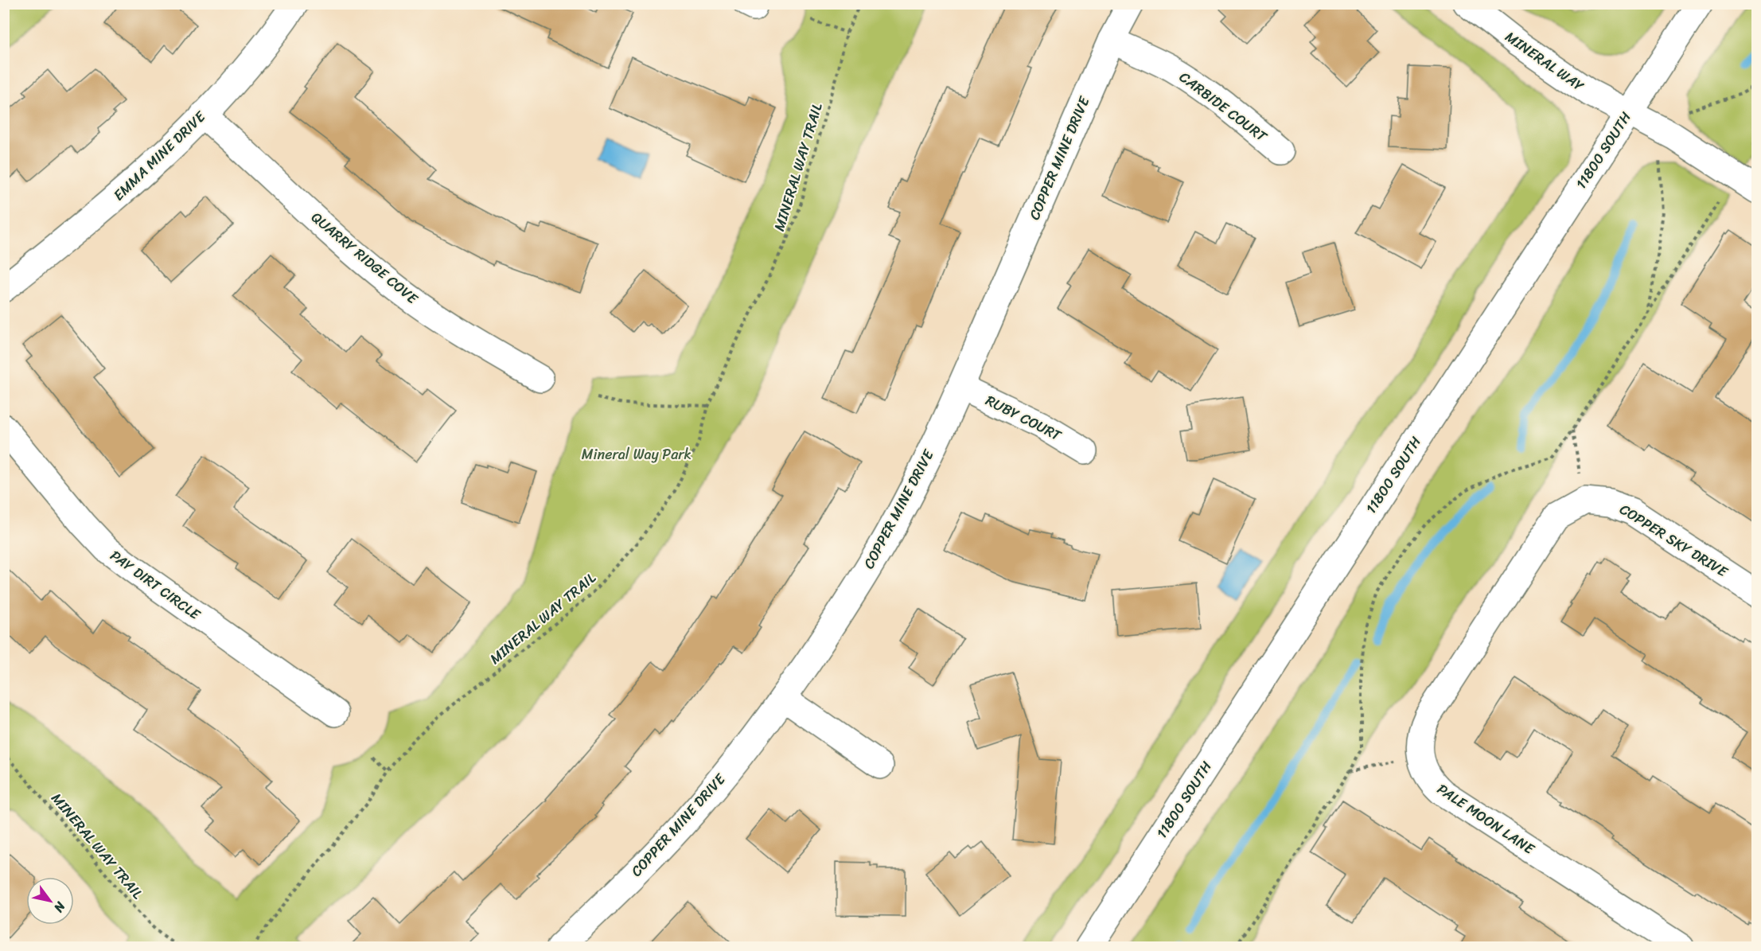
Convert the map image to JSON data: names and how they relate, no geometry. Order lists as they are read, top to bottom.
{
  "streets": {
    "street": [
      "MINERAL WAY",
      "CARBIDE COURT",
      "11800 SOUTH",
      "EMMA MINE DRIVE",
      "COPPER MINE DRIVE",
      "QUARRY RIDGE COVE",
      "RUBY COURT",
      "COPPER SKY DRIVE",
      "PAY DIRT CIRCLE",
      "PALE MOON LANE"
    ],
    "path": ["MINERAL WAY TRAIL"]
  },
  "crossings": [
    ["MINERAL WAY", "11800 SOUTH"],
    ["CARBIDE COURT", "COPPER MINE DRIVE"],
    ["EMMA MINE DRIVE", "QUARRY RIDGE COVE"],
    ["COPPER MINE DRIVE", "RUBY COURT"],
    ["COPPER SKY DRIVE", "PALE MOON LANE"]
  ],
  "parks": ["Mineral Way Park"],
  "north": "bottom right"
}
